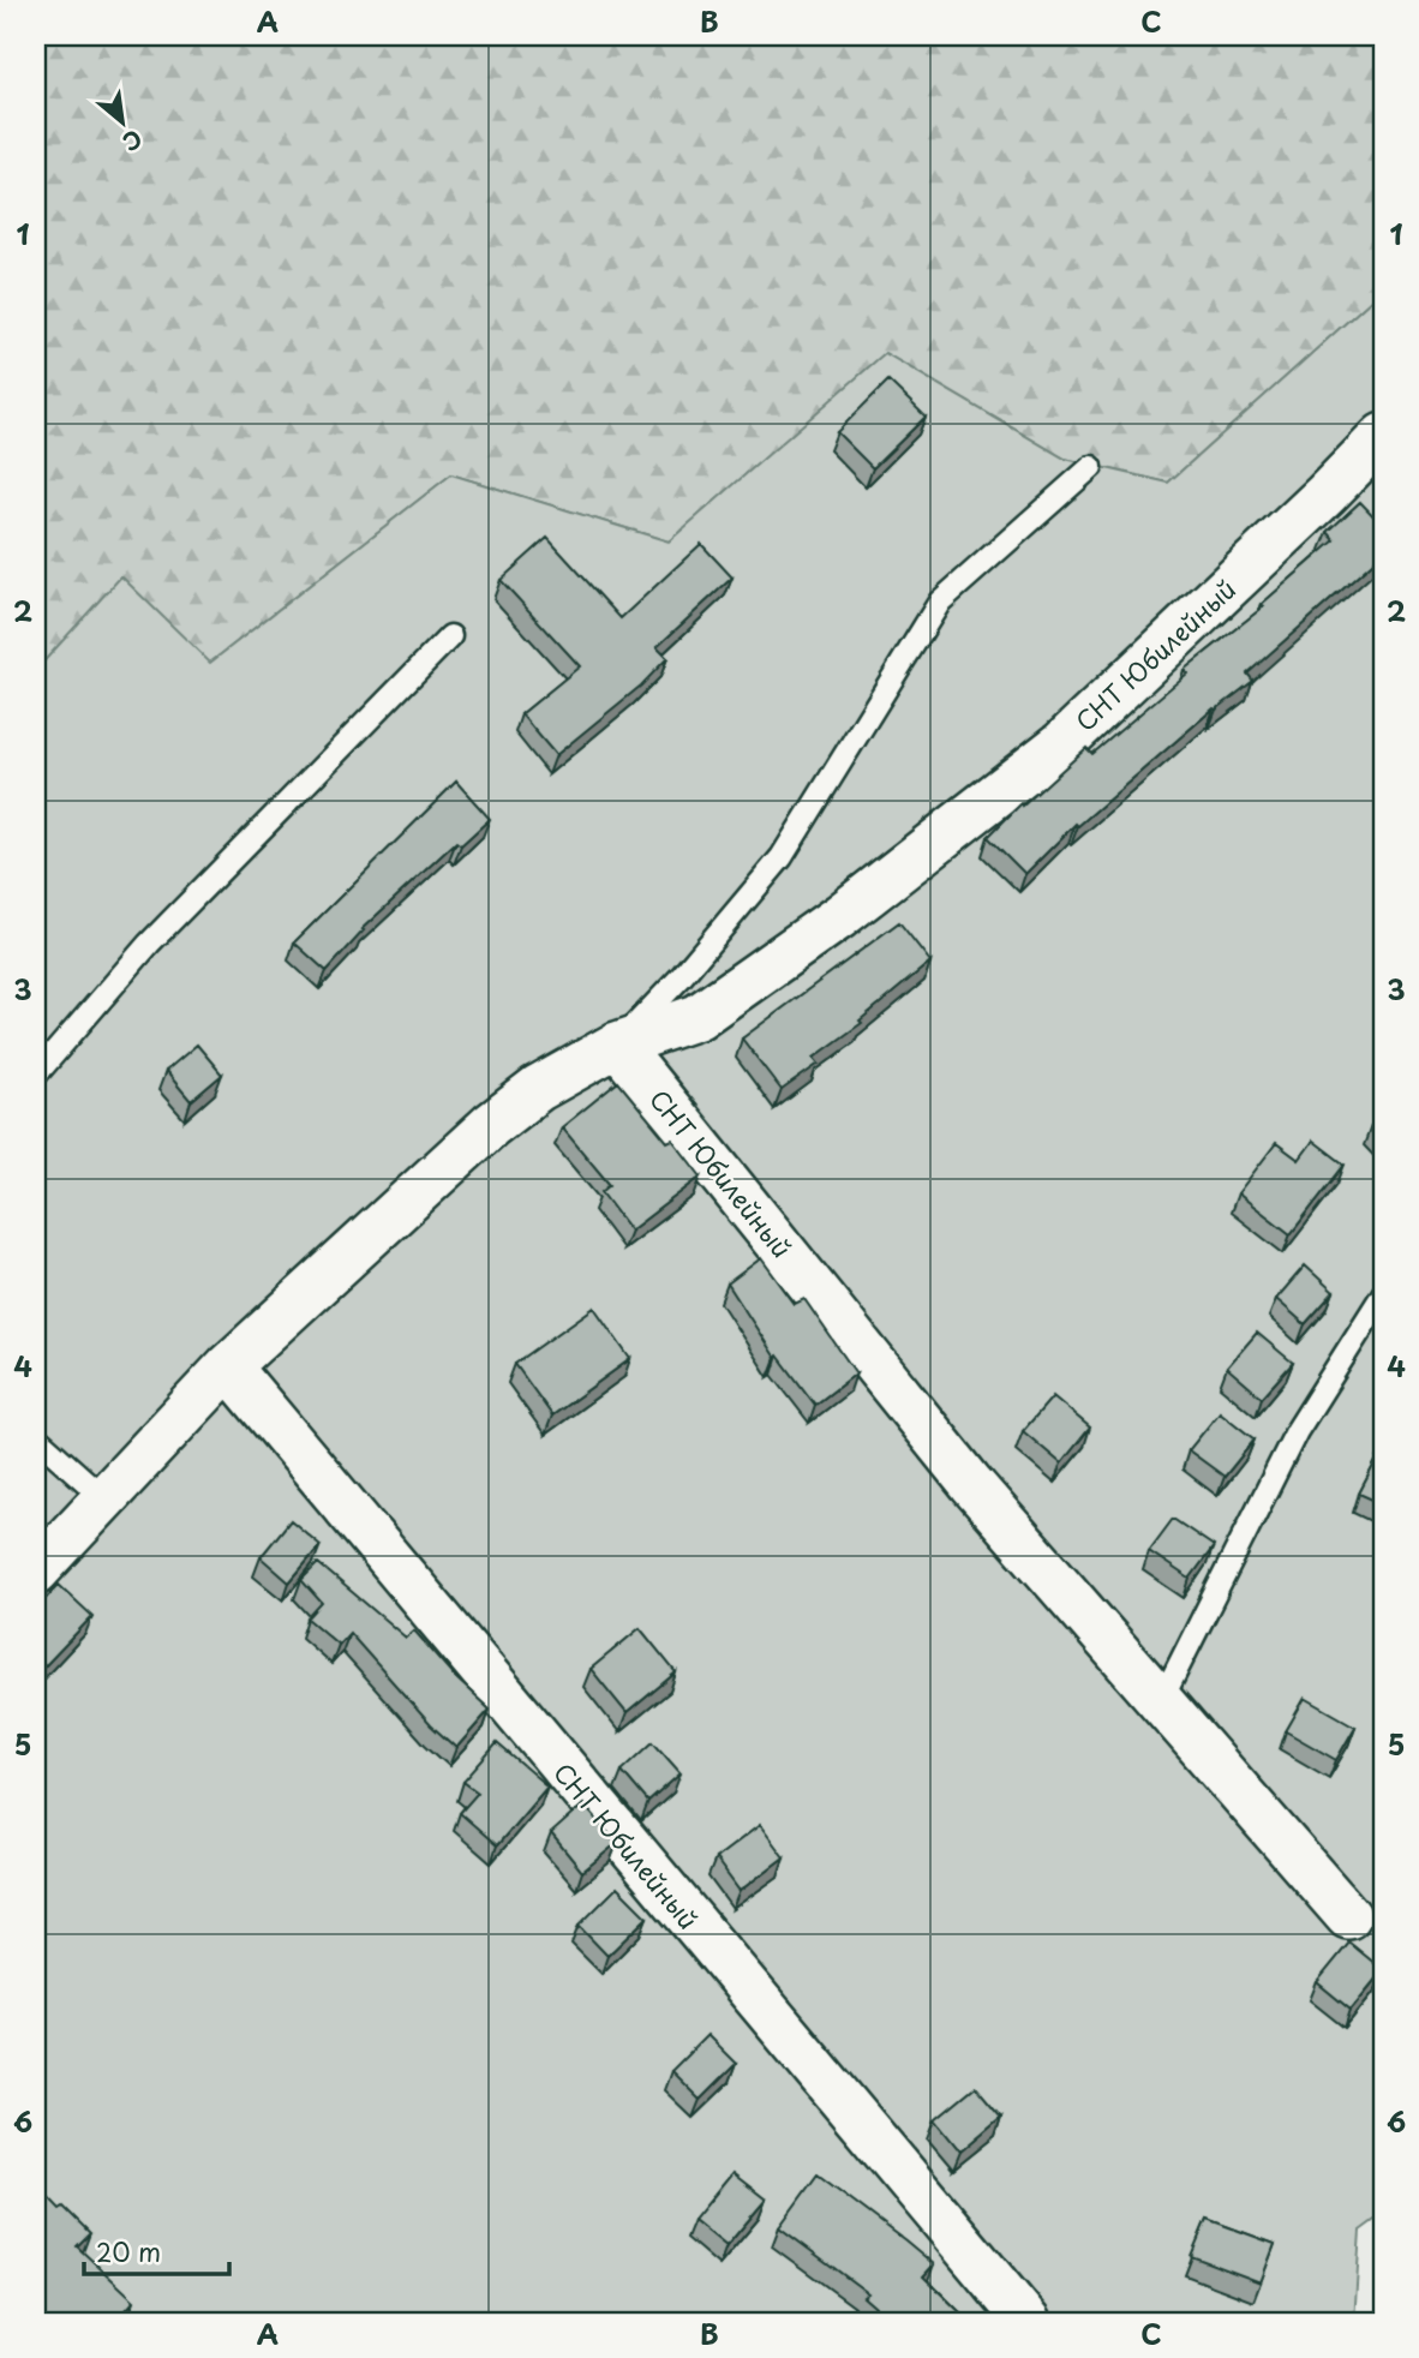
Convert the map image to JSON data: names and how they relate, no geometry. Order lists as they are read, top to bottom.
{
  "streets": {
    "street": ["СНТ Юбилейный"]
  },
  "scale_bar": "20 m",
  "north": "bottom right",
  "grid": {
    "columns": ["A", "B", "C"],
    "rows": [
      "1",
      "2",
      "3",
      "4",
      "5",
      "6"
    ]
  }
}
